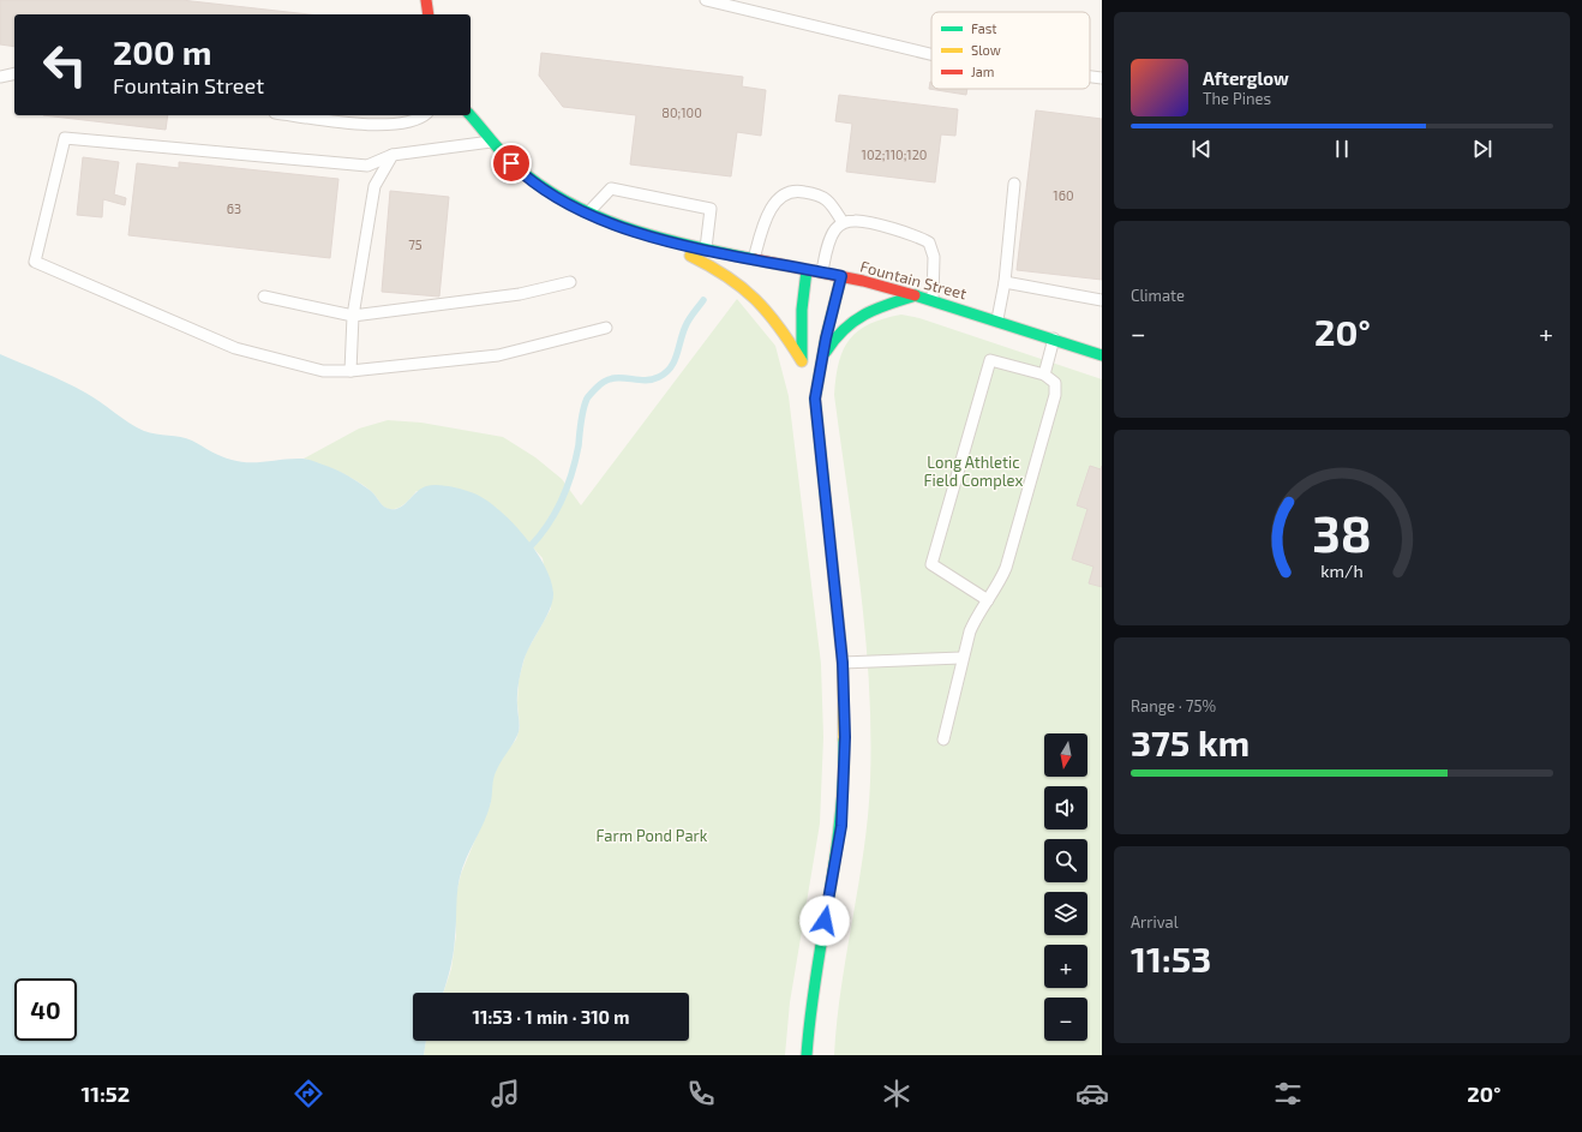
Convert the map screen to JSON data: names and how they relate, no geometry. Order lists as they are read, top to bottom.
{
  "streets": {
    "street": ["Fountain Street"]
  },
  "parks": ["Long Athletic Field Complex", "Farm Pond Park"],
  "house_numbers": [
    "80;100",
    "102;110;120",
    "160",
    "63",
    "75"
  ],
  "legend": ["Fast", "Slow", "Jam"],
  "north": "bottom",
  "page": {
    "turn": ["200 m", "Fountain Street"],
    "song": ["Afterglow", "The Pines"],
    "tile": [
      "Climate",
      ["Range · 75%", "375 km"],
      ["Arrival", "11:53"]
    ],
    "heat": ["−", "20°", "+"],
    "map_buttons": ["+", "−"],
    "limit": "40",
    "trip": "11:53 · 1 min · 310 m",
    "tabs": ["11:52", "20°"],
    "gauge": ["38", "km/h"]
  }
}
